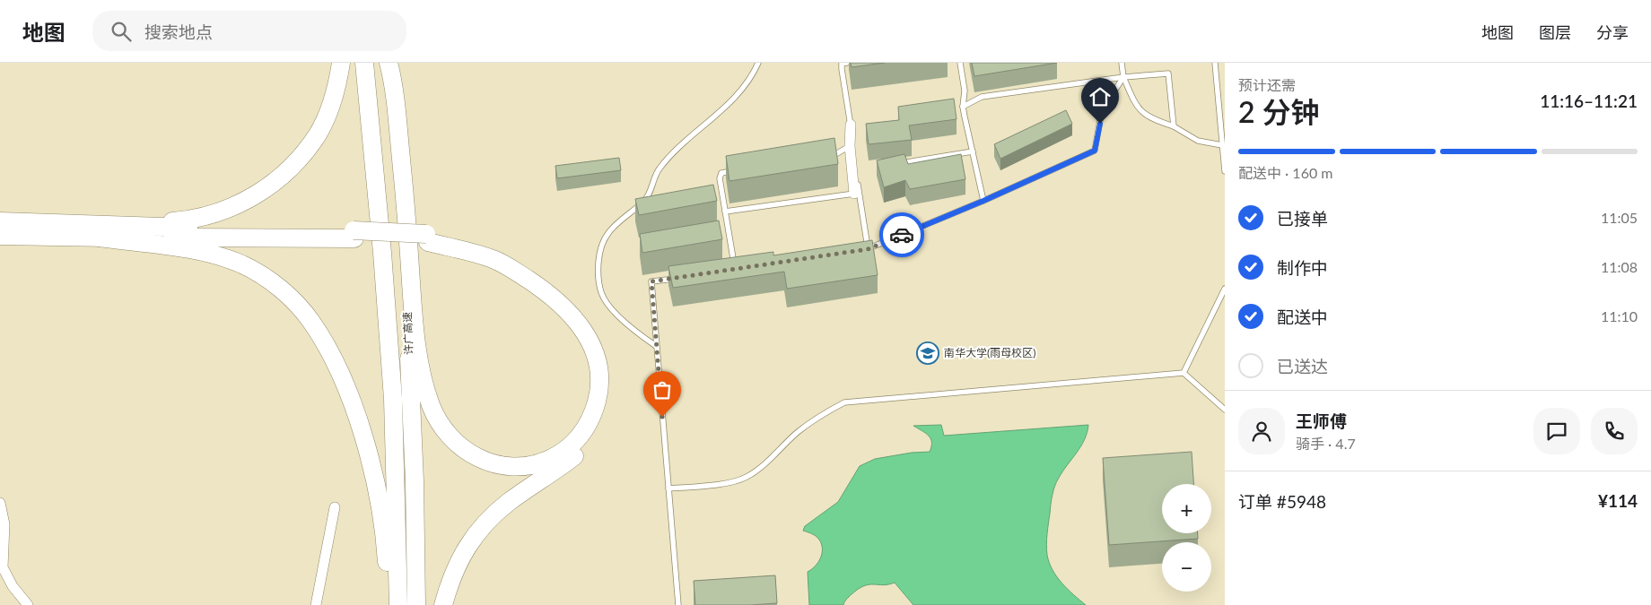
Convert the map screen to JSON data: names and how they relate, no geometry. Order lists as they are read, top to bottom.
{
  "streets": {
    "highway": ["许广高速"]
  },
  "places": {
    "school or university": ["南华大学(雨母校区)"]
  },
  "page": {
    "header": "地图",
    "search": "搜索地点",
    "nav": ["地图", "图层", "分享"],
    "heading": ["2 分钟", "预计还需", "11:16–11:21"],
    "panel": [
      "王师傅",
      "骑手 · 4.7",
      "订单 #5948",
      "¥114"
    ],
    "bar": "配送中 · 160 m",
    "list": [
      ["已接单", "11:05"],
      ["制作中", "11:08"],
      ["配送中", "11:10"],
      "已送达"
    ],
    "map_buttons": ["+", "−"]
  }
}
